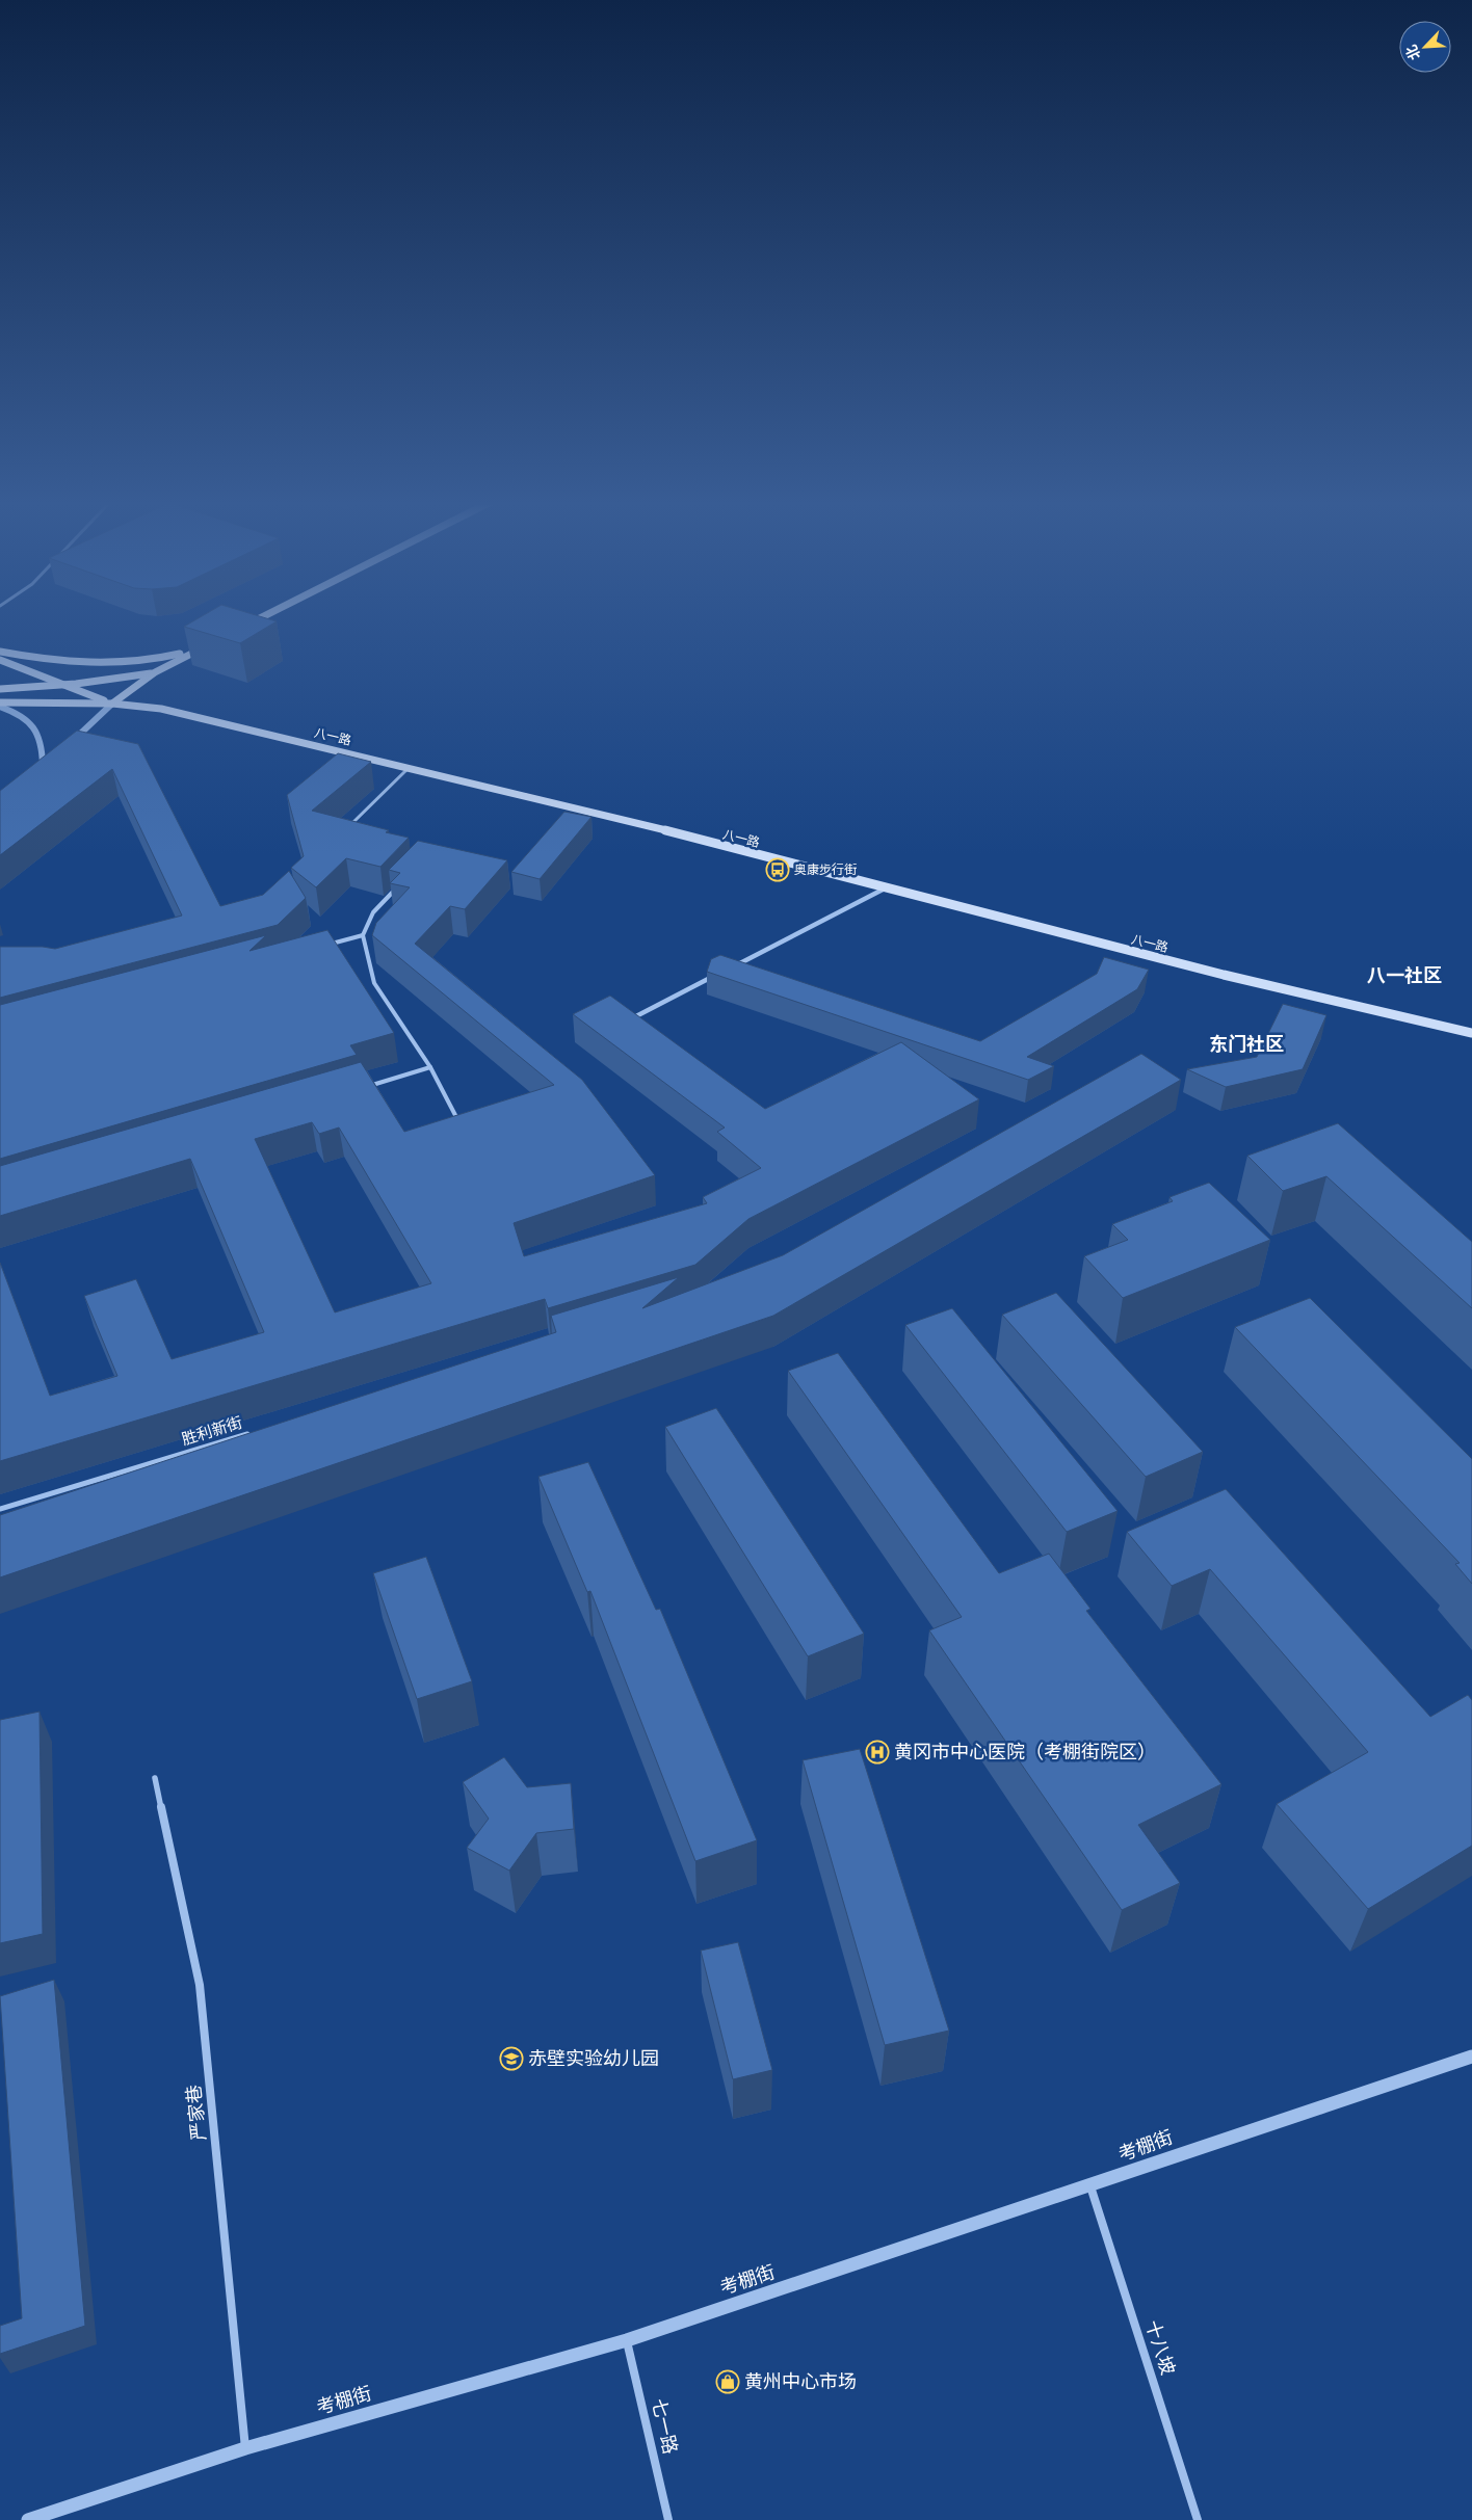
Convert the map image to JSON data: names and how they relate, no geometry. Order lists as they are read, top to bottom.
{
  "streets": {
    "main road": ["八一路"],
    "street": [
      "胜利新街",
      "严家巷",
      "考棚街",
      "十八坡",
      "七一路"
    ]
  },
  "crossings": [
    ["严家巷", "考棚街"],
    ["考棚街", "十八坡"],
    ["考棚街", "七一路"]
  ],
  "districts": ["八一社区", "东门社区"],
  "places": {
    "bus stop": ["奥康步行街"],
    "hospital": ["黄冈市中心医院（考棚街院区）"],
    "school or university": ["赤壁实验幼儿园"],
    "shop": ["黄州中心市场"]
  },
  "north": "bottom left"
}
